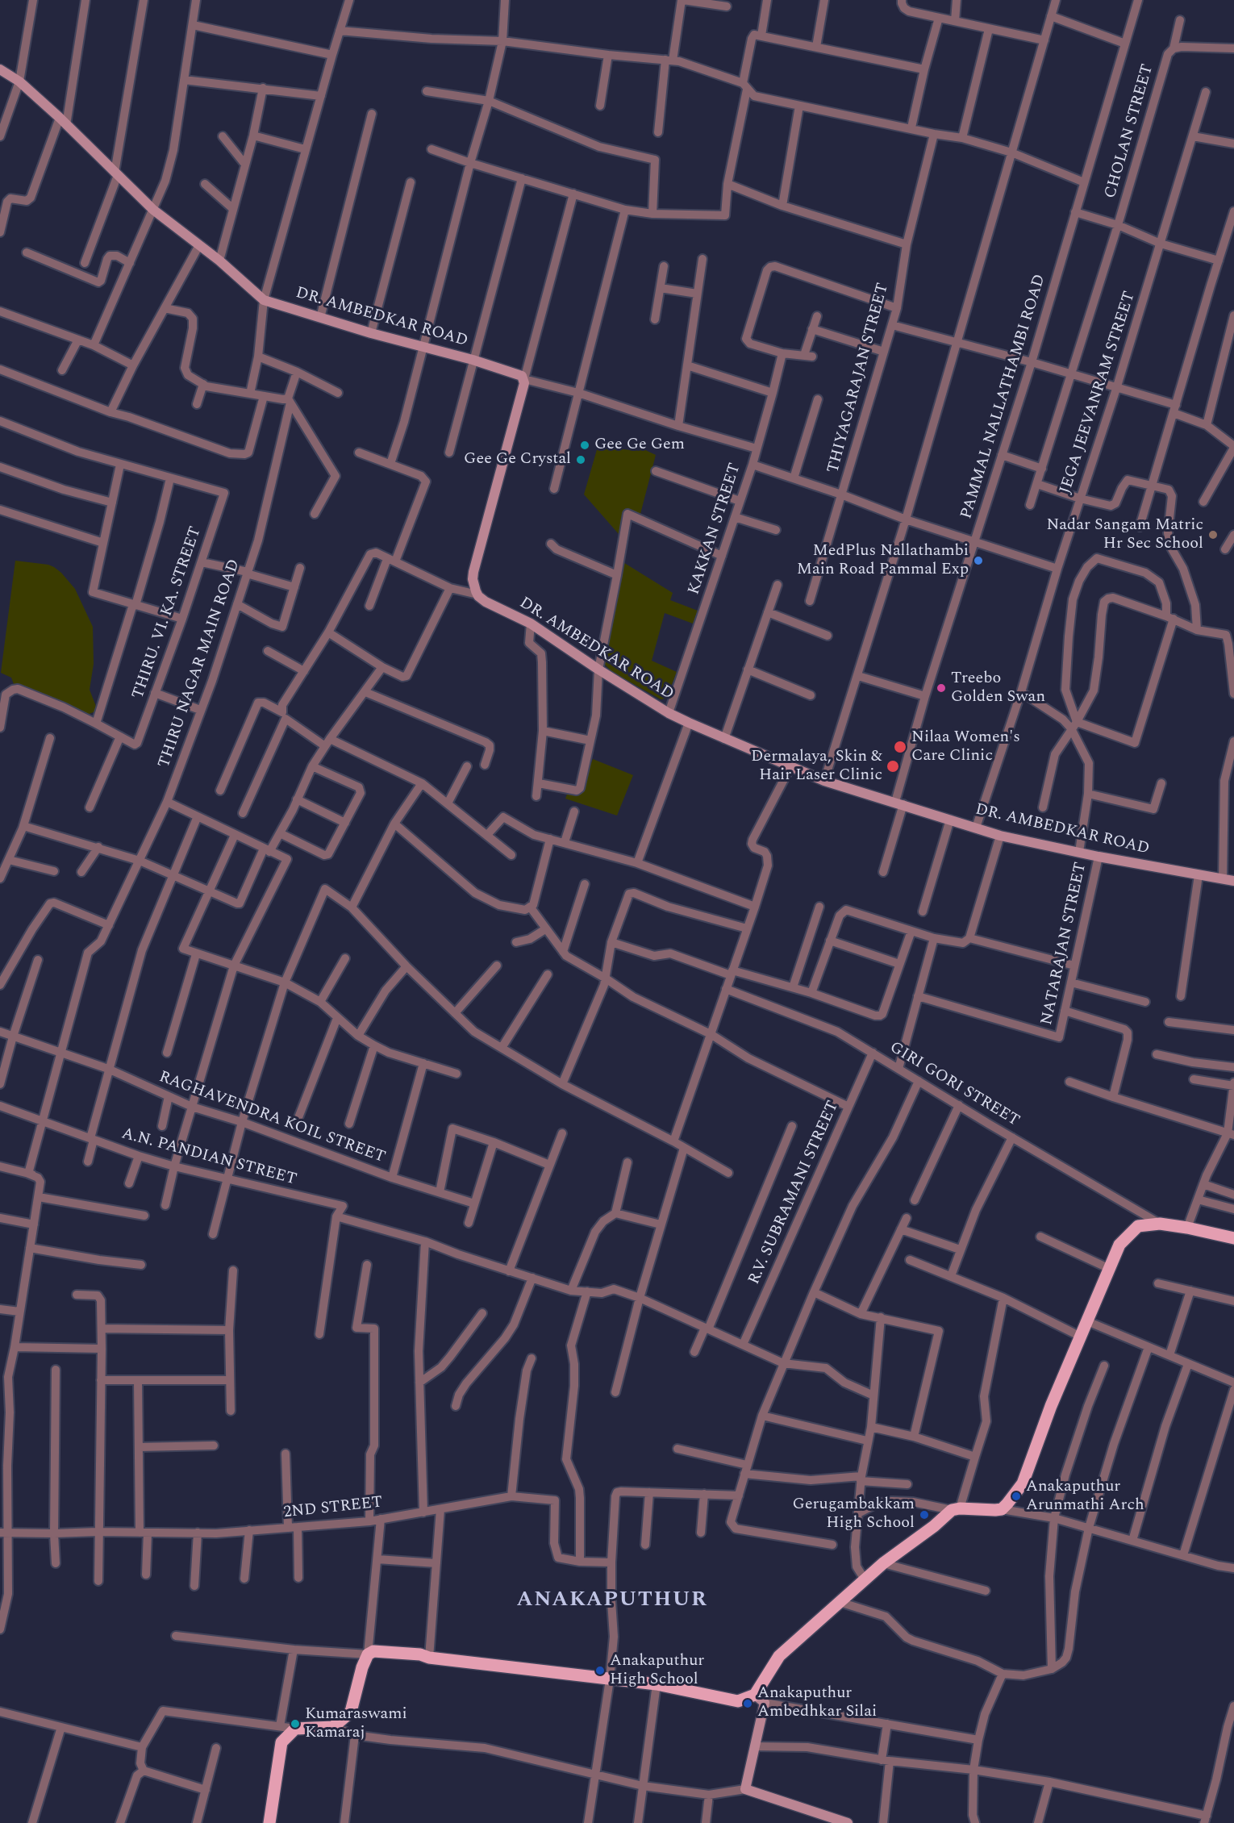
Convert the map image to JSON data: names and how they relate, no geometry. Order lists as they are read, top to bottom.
{
  "streets": {
    "street": [
      "CHOLAN STREET",
      "DR. AMBEDKAR ROAD",
      "THIYAGARAJAN STREET",
      "JEGA JEEVANRAM STREET",
      "PAMMAL NALLATHAMBI ROAD",
      "KAKKAN STREET",
      "THIRU. VI. KA. STREET",
      "THIRU NAGAR MAIN ROAD",
      "NATARAJAN STREET",
      "GIRI GORI STREET",
      "RAGHAVENDRA KOIL STREET",
      "A.N. PANDIAN STREET",
      "R.V. SUBRAMANI STREET",
      "2ND STREET"
    ]
  },
  "crossings": [
    ["DR. AMBEDKAR ROAD", "JEGA JEEVANRAM STREET"],
    ["DR. AMBEDKAR ROAD", "PAMMAL NALLATHAMBI ROAD"],
    ["DR. AMBEDKAR ROAD", "KAKKAN STREET"],
    ["DR. AMBEDKAR ROAD", "NATARAJAN STREET"],
    ["THIRU NAGAR MAIN ROAD", "RAGHAVENDRA KOIL STREET"],
    ["THIRU NAGAR MAIN ROAD", "A.N. PANDIAN STREET"],
    ["GIRI GORI STREET", "R.V. SUBRAMANI STREET"]
  ],
  "districts": ["ANAKAPUTHUR"],
  "places": [
    "Gee Ge Gem",
    "Gee Ge Crystal",
    "Nadar Sangam Matric Hr Sec School",
    "MedPlus Nallathambi Main Road Pammal Exp",
    "Treebo Golden Swan",
    "Nilaa Women's Care Clinic",
    "Dermalaya, Skin & Hair Laser Clinic",
    "Anakaputhur Arunmathi Arch",
    "Gerugambakkam High School",
    "Anakaputhur High School",
    "Anakaputhur Ambedhkar Silai",
    "Kumaraswami Kamaraj"
  ]
}
